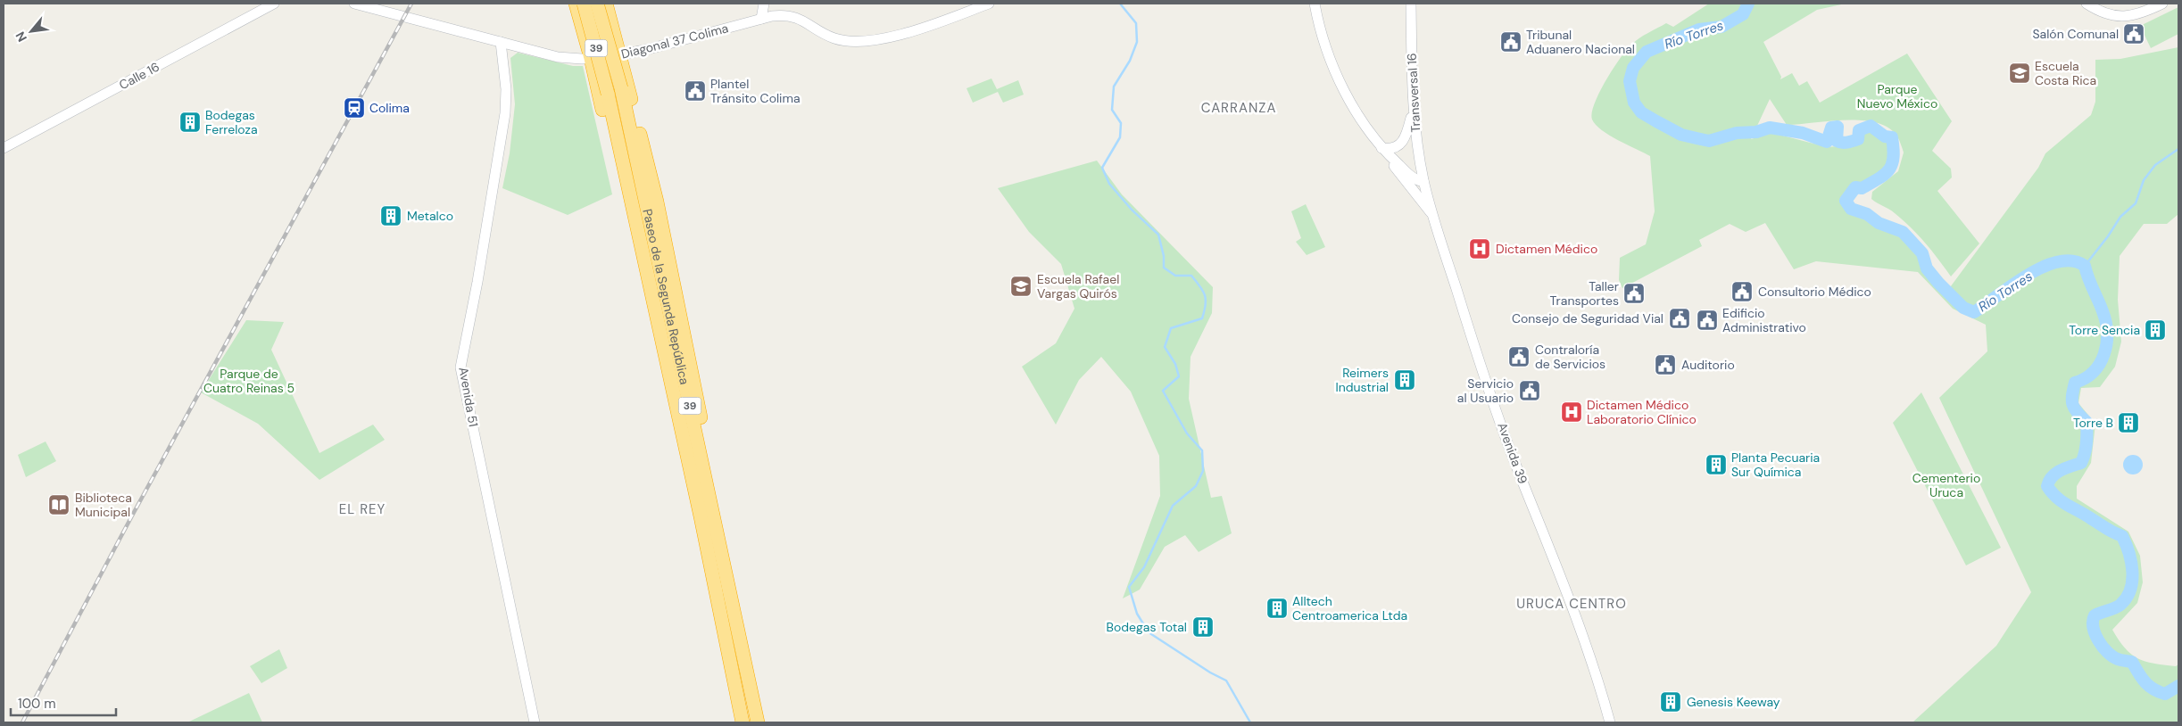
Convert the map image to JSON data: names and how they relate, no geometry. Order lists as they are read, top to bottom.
{
  "streets": {
    "highway": ["39", "Paseo de la Segunda República"],
    "main road": [
      "Diagonal 37 Colima",
      "Calle 16",
      "Transversal 16",
      "Avenida 51",
      "Avenida 39"
    ]
  },
  "crossings": [
    ["Diagonal 37 Colima", "Avenida 51"],
    ["Transversal 16", "Avenida 39"]
  ],
  "districts": ["CARRANZA", "EL REY", "URUCA CENTRO"],
  "water": ["Río Torres"],
  "parks": ["Parque Nuevo México", "Parque de Cuatro Reinas 5", "Cementerio Uruca"],
  "places": {
    "public building": [
      "Salón Comunal",
      "Tribunal Aduanero Nacional",
      "Plantel Tránsito Colima",
      "Consultorio Médico",
      "Taller Transportes",
      "Consejo de Seguridad Vial",
      "Edificio Administrativo",
      "Contraloría de Servicios",
      "Auditorio",
      "Servicio al Usuario"
    ],
    "school or university": ["Escuela Costa Rica", "Escuela Rafael Vargas Quirós"],
    "station": ["Colima"],
    "building": [
      "Bodegas Ferreloza",
      "Metalco",
      "Torre Sencia",
      "Reimers Industrial",
      "Torre B",
      "Planta Pecuaria Sur Química",
      "Alltech Centroamerica Ltda",
      "Bodegas Total",
      "Genesis Keeway"
    ],
    "hospital": ["Dictamen Médico", "Dictamen Médico Laboratorio Clínico"],
    "library": ["Biblioteca Municipal"]
  },
  "scale_bar": "100 m",
  "north": "bottom left"
}
